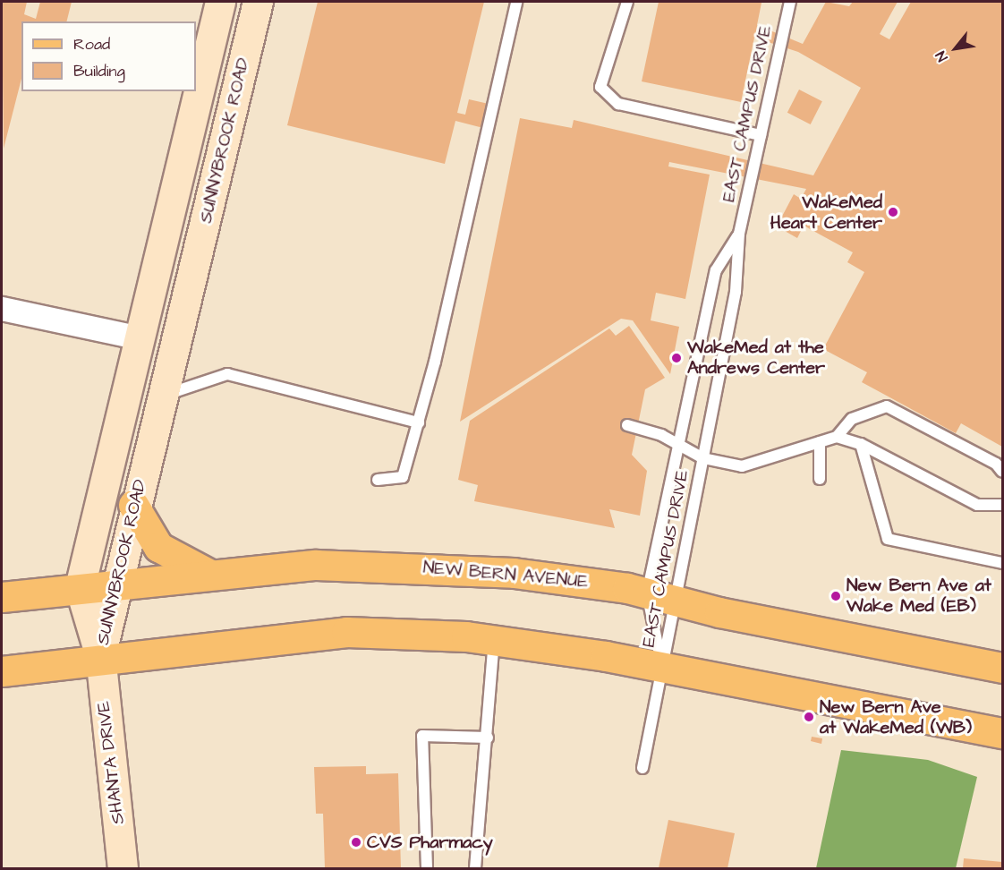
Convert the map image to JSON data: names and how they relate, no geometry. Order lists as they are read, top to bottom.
{
  "streets": {
    "main road": ["SUNNYBROOK ROAD", "NEW BERN AVENUE", "SHANTA DRIVE"],
    "lane": ["EAST CAMPUS DRIVE"]
  },
  "crossings": [
    ["EAST CAMPUS DRIVE", "NEW BERN AVENUE"],
    ["SUNNYBROOK ROAD", "NEW BERN AVENUE"],
    ["SUNNYBROOK ROAD", "SHANTA DRIVE"]
  ],
  "places": [
    "WakeMed Heart Center",
    "WakeMed at the Andrews Center",
    "New Bern Ave at Wake Med (EB)",
    "New Bern Ave at WakeMed (WB)",
    "CVS Pharmacy"
  ],
  "legend": ["Road", "Building"],
  "north": "bottom left"
}
